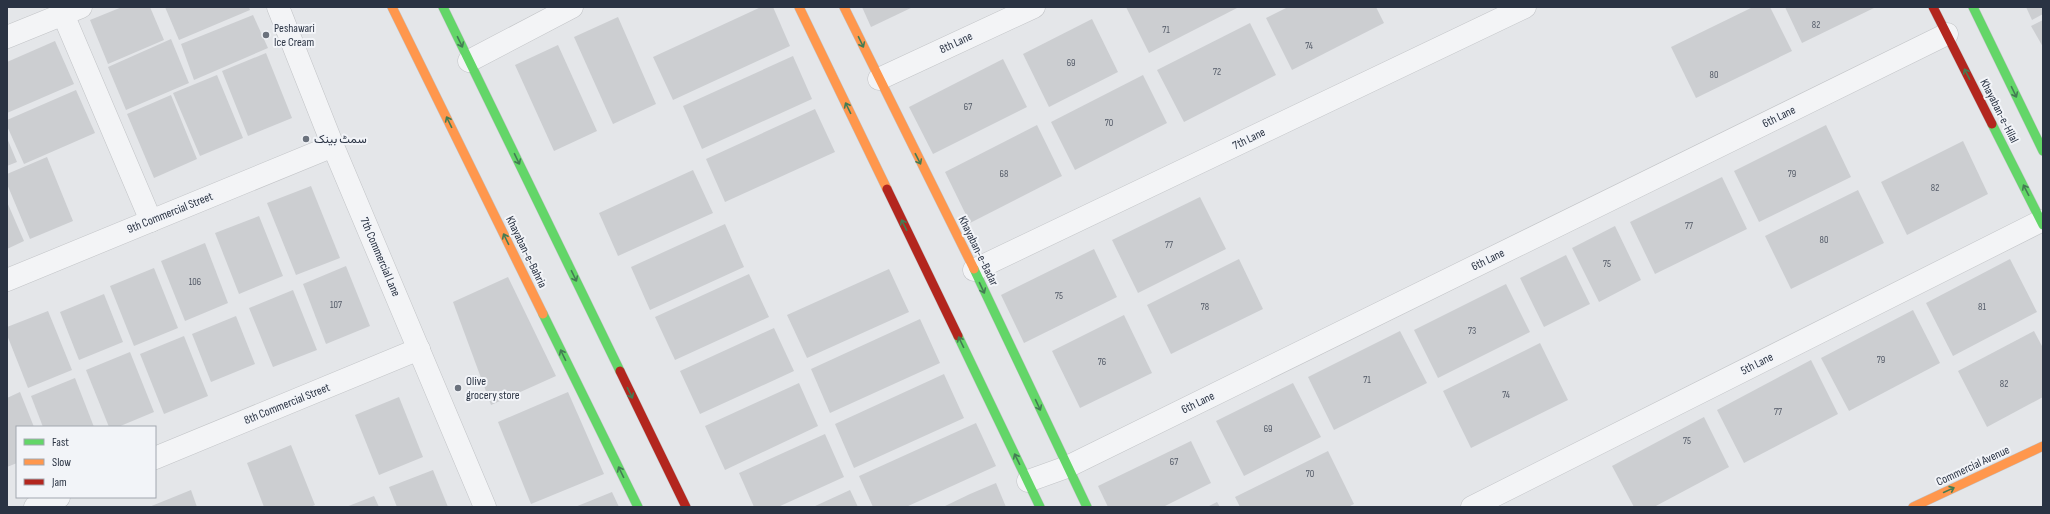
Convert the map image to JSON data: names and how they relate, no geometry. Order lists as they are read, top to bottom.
{
  "streets": {
    "main road": [
      "Khayaban-e-Hilal",
      "Khayaban-e-Badar",
      "Khayaban-e-Bahria",
      "Commercial Avenue"
    ],
    "street": [
      "8th Lane",
      "6th Lane",
      "7th Lane",
      "9th Commercial Street",
      "7th Commercial Lane",
      "5th Lane",
      "8th Commercial Street"
    ]
  },
  "crossings": [
    ["8th Lane", "Khayaban-e-Badar"],
    ["Khayaban-e-Hilal", "6th Lane"],
    ["Khayaban-e-Hilal", "5th Lane"],
    ["6th Lane", "Khayaban-e-Badar"],
    ["7th Lane", "Khayaban-e-Badar"],
    ["9th Commercial Street", "7th Commercial Lane"],
    ["7th Commercial Lane", "8th Commercial Street"]
  ],
  "one_way": ["Commercial Avenue"],
  "places": ["Peshawari Ice Cream", "سمٹ بینک", "Olive grocery store"],
  "house_numbers": [
    "82",
    "71",
    "74",
    "69",
    "72",
    "80",
    "67",
    "70",
    "68",
    "79",
    "82",
    "77",
    "80",
    "77",
    "75",
    "106",
    "75",
    "107",
    "78",
    "81",
    "73",
    "79",
    "76",
    "71",
    "82",
    "74",
    "77",
    "69",
    "75",
    "67",
    "70"
  ],
  "legend": ["Fast", "Slow", "Jam"]
}
